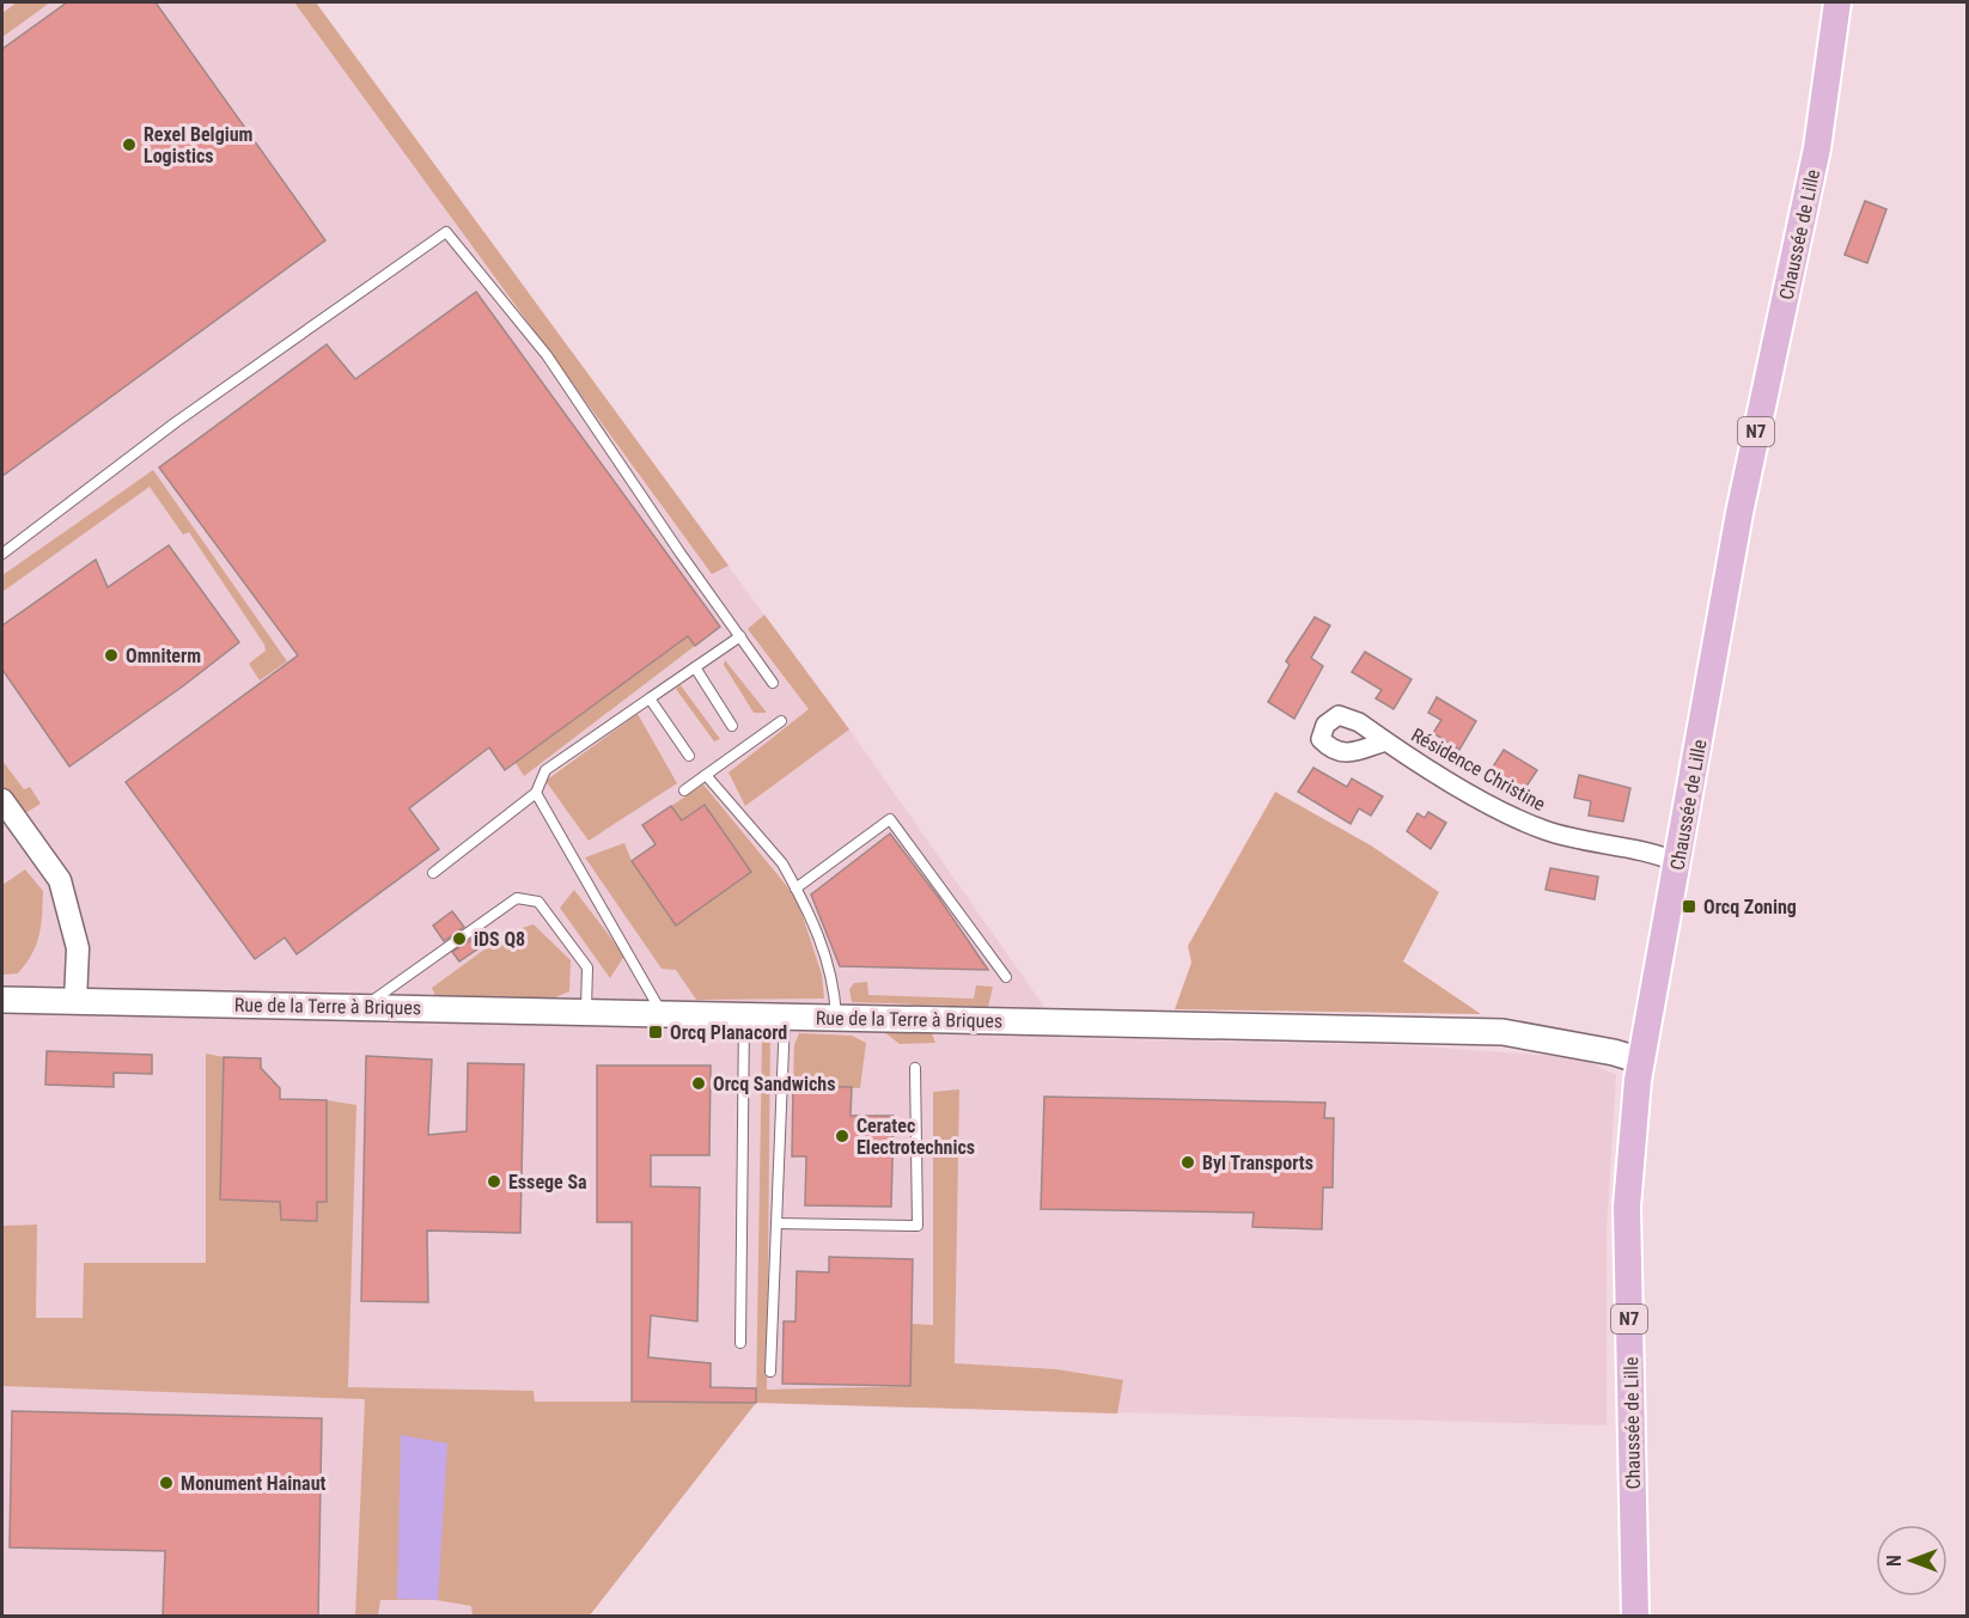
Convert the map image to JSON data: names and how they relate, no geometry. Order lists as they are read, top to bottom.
{
  "streets": {
    "main road": ["Chaussée de Lille", "N7", "Rue de la Terre à Briques"],
    "street": ["Résidence Christine"]
  },
  "crossings": [
    ["Chaussée de Lille", "Résidence Christine"],
    ["Chaussée de Lille", "Rue de la Terre à Briques"]
  ],
  "places": {
    "other": [
      "Rexel Belgium Logistics",
      "Omniterm",
      "iDS Q8",
      "Orcq Sandwichs",
      "Ceratec Electrotechnics",
      "Byl Transports",
      "Essege Sa",
      "Monument Hainaut"
    ],
    "transit": ["Orcq Zoning", "Orcq Planacord"]
  },
  "north": "left"
}
